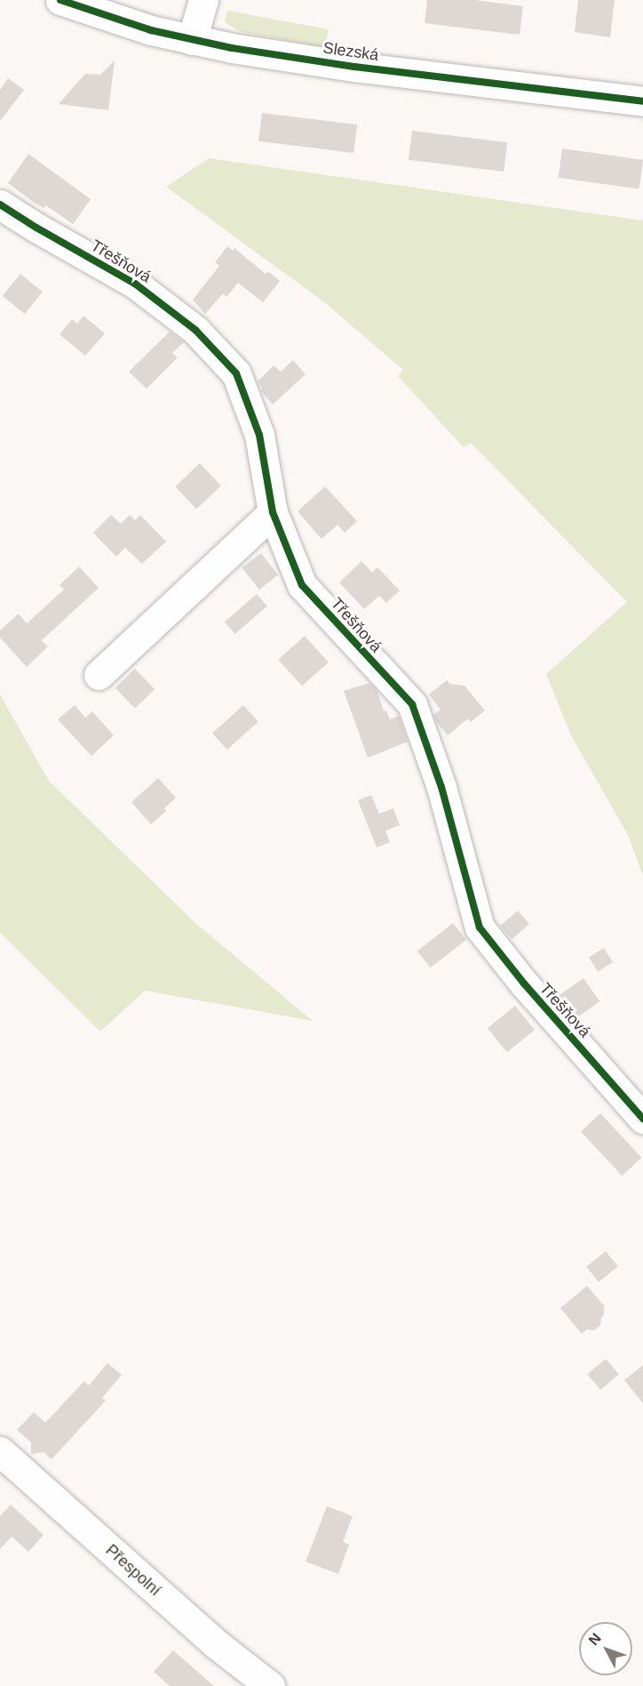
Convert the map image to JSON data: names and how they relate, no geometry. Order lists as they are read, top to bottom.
{
  "streets": {
    "street": ["Slezská", "Třešňová", "Přespolní"]
  },
  "north": "top left"
}
